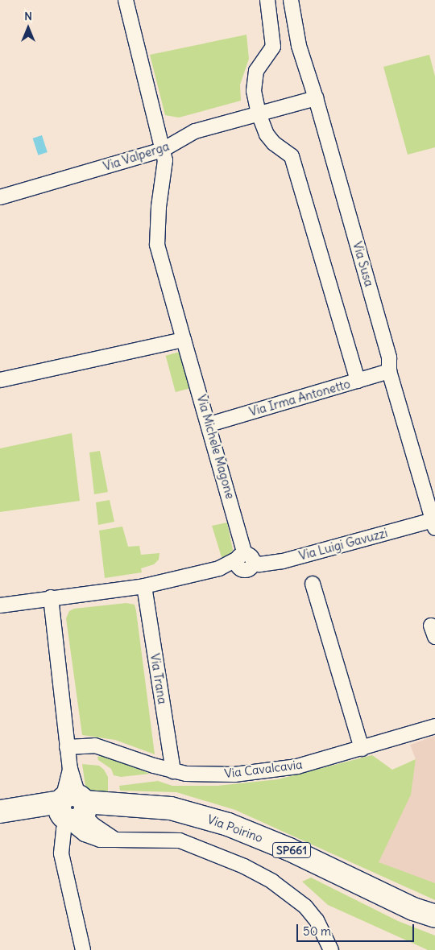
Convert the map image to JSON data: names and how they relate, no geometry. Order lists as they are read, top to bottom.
{
  "streets": {
    "main road": ["Via Poirino", "SP661"],
    "street": [
      "Via Valperga",
      "Via Susa",
      "Via Irma Antonetto",
      "Via Michele Magone",
      "Via Luigi Gavuzzi",
      "Via Trana",
      "Via Cavalcavia"
    ]
  },
  "crossings": [
    ["Via Valperga", "Via Susa"],
    ["Via Valperga", "Via Michele Magone"],
    ["Via Susa", "Via Irma Antonetto"],
    ["Via Susa", "Via Luigi Gavuzzi"],
    ["Via Irma Antonetto", "Via Michele Magone"],
    ["Via Michele Magone", "Via Luigi Gavuzzi"],
    ["Via Trana", "Via Cavalcavia"]
  ],
  "scale_bar": "50 m",
  "north": "top"
}
